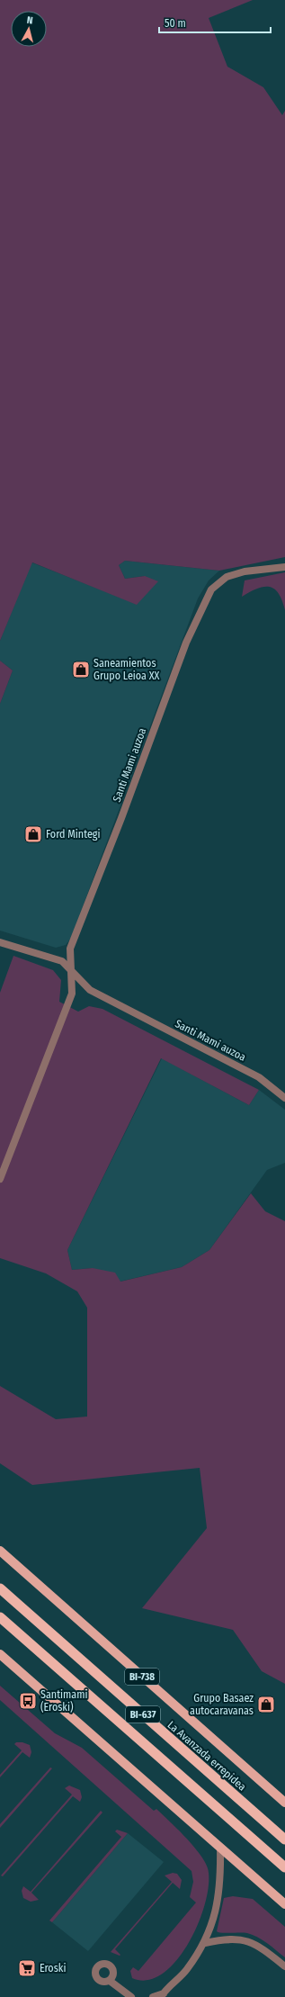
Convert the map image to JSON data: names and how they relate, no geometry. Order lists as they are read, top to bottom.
{
  "streets": {
    "highway": ["BI-637", "La Avanzada errepidea"],
    "main road": ["BI-738"],
    "street": ["Santi Mami auzoa"]
  },
  "places": {
    "shop": ["Saneamientos Grupo Leioa XX", "Ford Mintegi", "Grupo Basaez autocaravanas"],
    "bus stop": ["Santimami (Eroski)"],
    "supermarket": ["Eroski"]
  },
  "scale_bar": "50 m",
  "north": "top"
}
